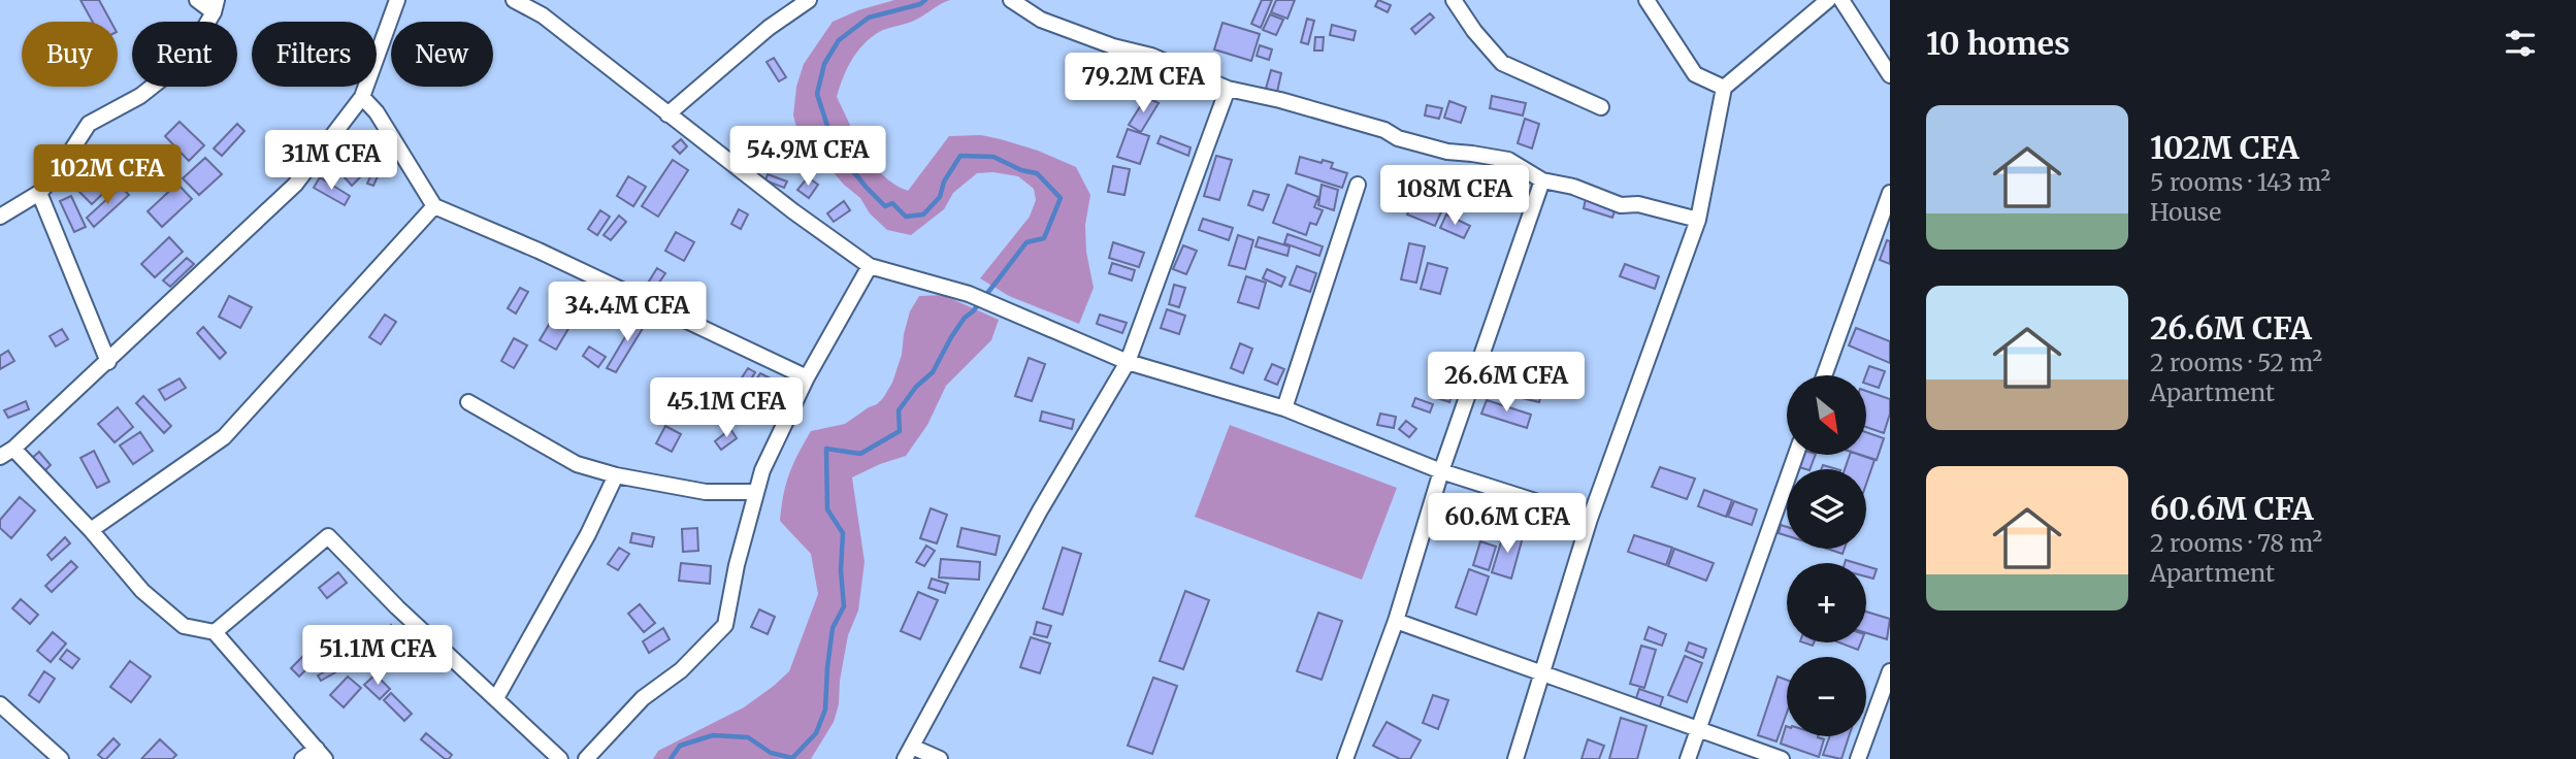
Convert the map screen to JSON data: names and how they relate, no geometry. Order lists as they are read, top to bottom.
{
  "north": "bottom right",
  "page": {
    "heading": "10 homes",
    "chip": [
      "Buy",
      "Rent",
      "Filters",
      "New"
    ],
    "price": [
      "79.2M CFA",
      "54.9M CFA",
      "31M CFA",
      "102M CFA",
      "108M CFA",
      "34.4M CFA",
      "26.6M CFA",
      "45.1M CFA",
      "60.6M CFA",
      "51.1M CFA"
    ],
    "list": [
      {
        "name": "102M CFA",
        "note": "5 rooms · 143 m² · House"
      },
      {
        "name": "26.6M CFA",
        "note": "2 rooms · 52 m² · Apartment"
      },
      {
        "name": "60.6M CFA",
        "note": "2 rooms · 78 m² · Apartment"
      }
    ],
    "map_buttons": ["+", "−"]
  }
}
